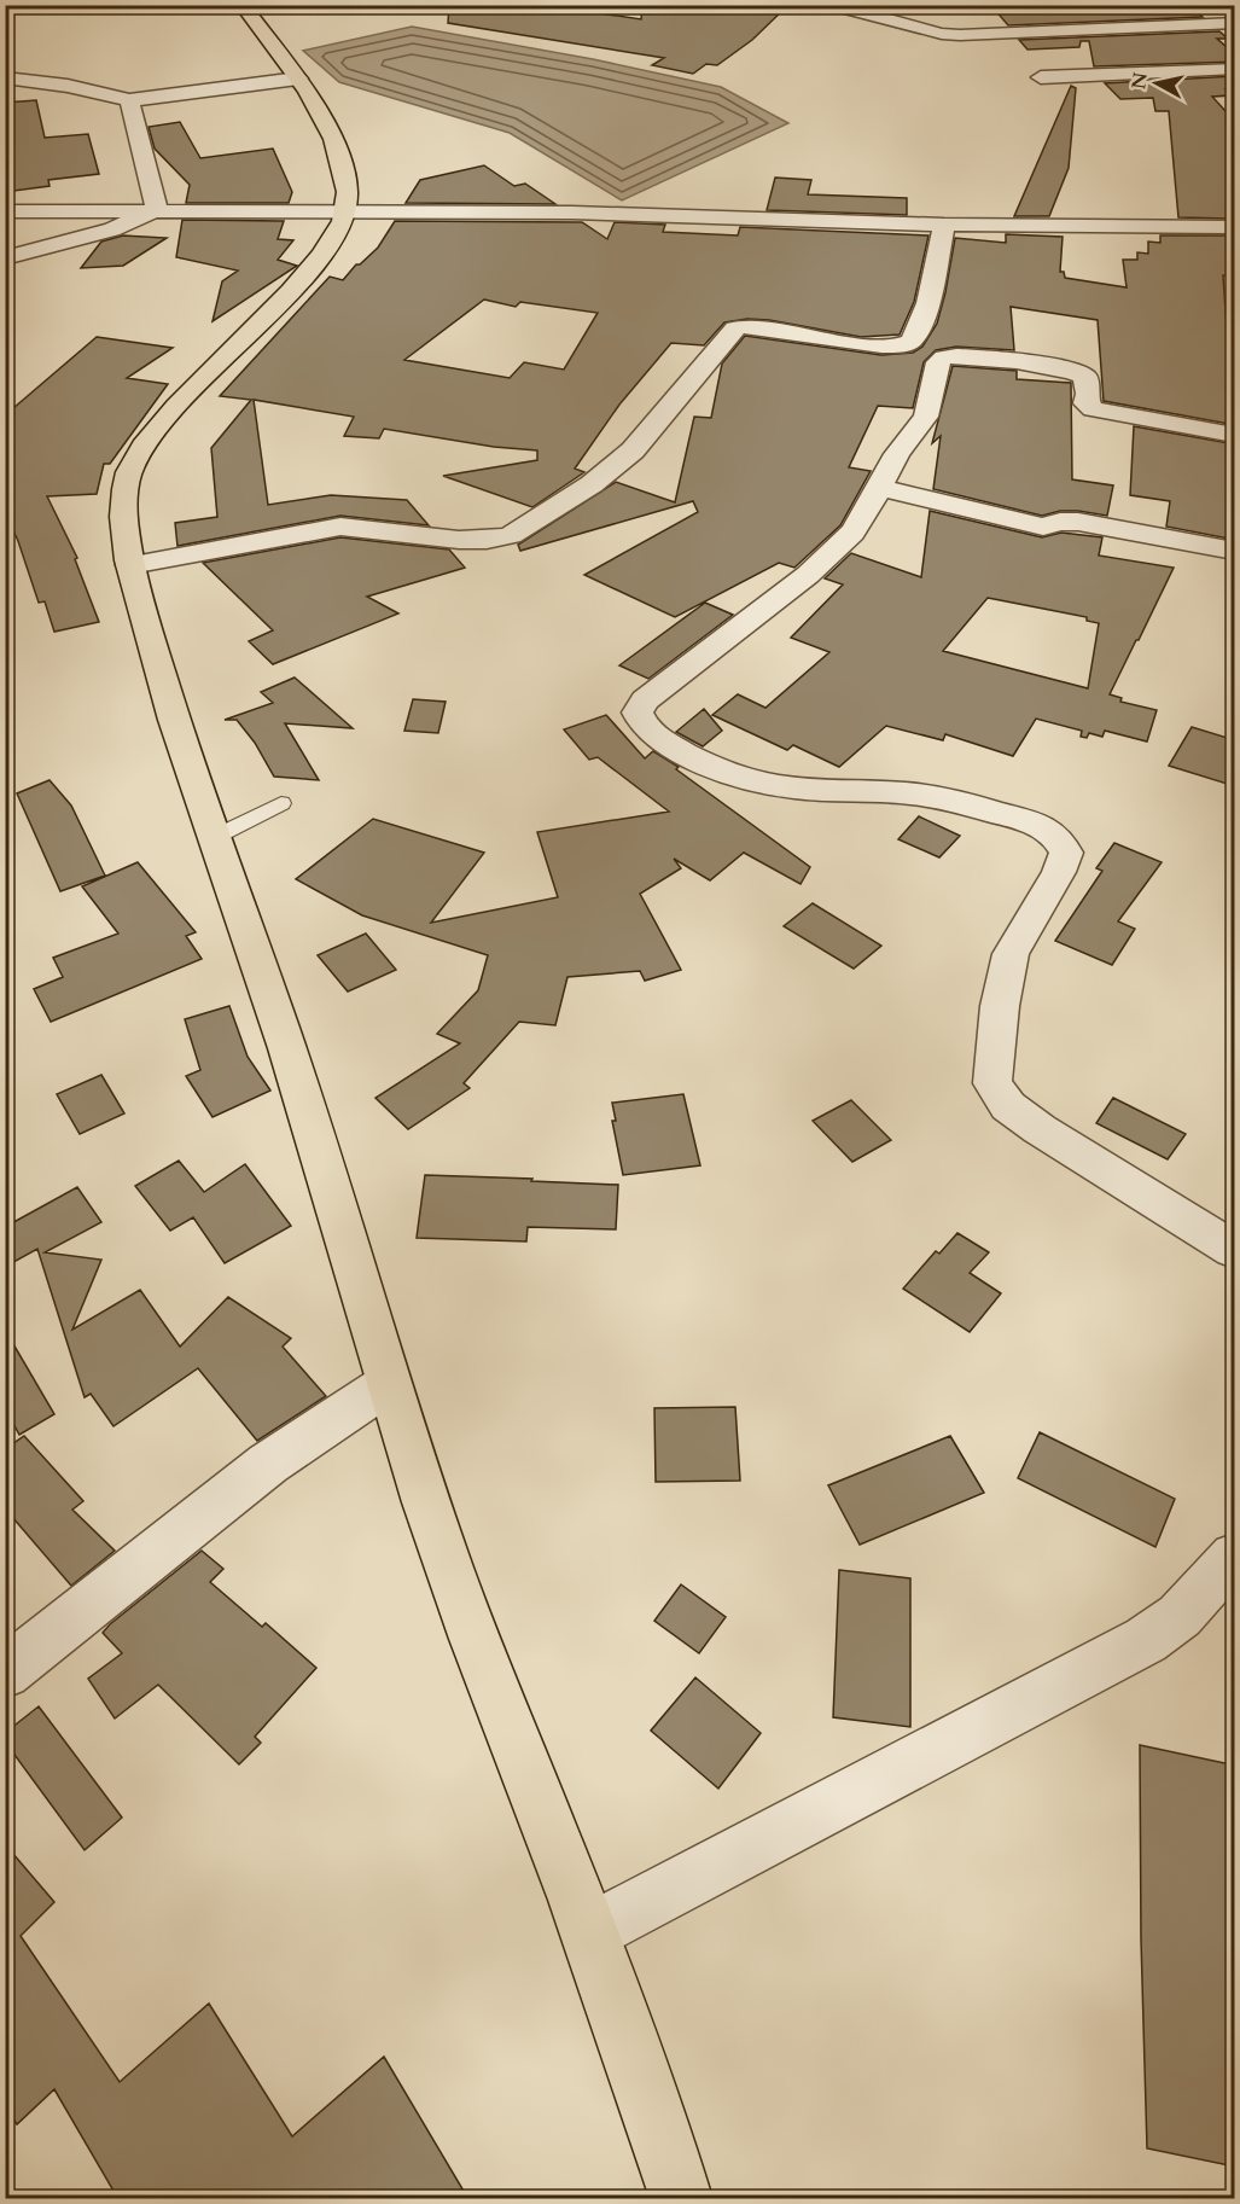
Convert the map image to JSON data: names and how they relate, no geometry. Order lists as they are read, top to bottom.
{
  "north": "left"
}
